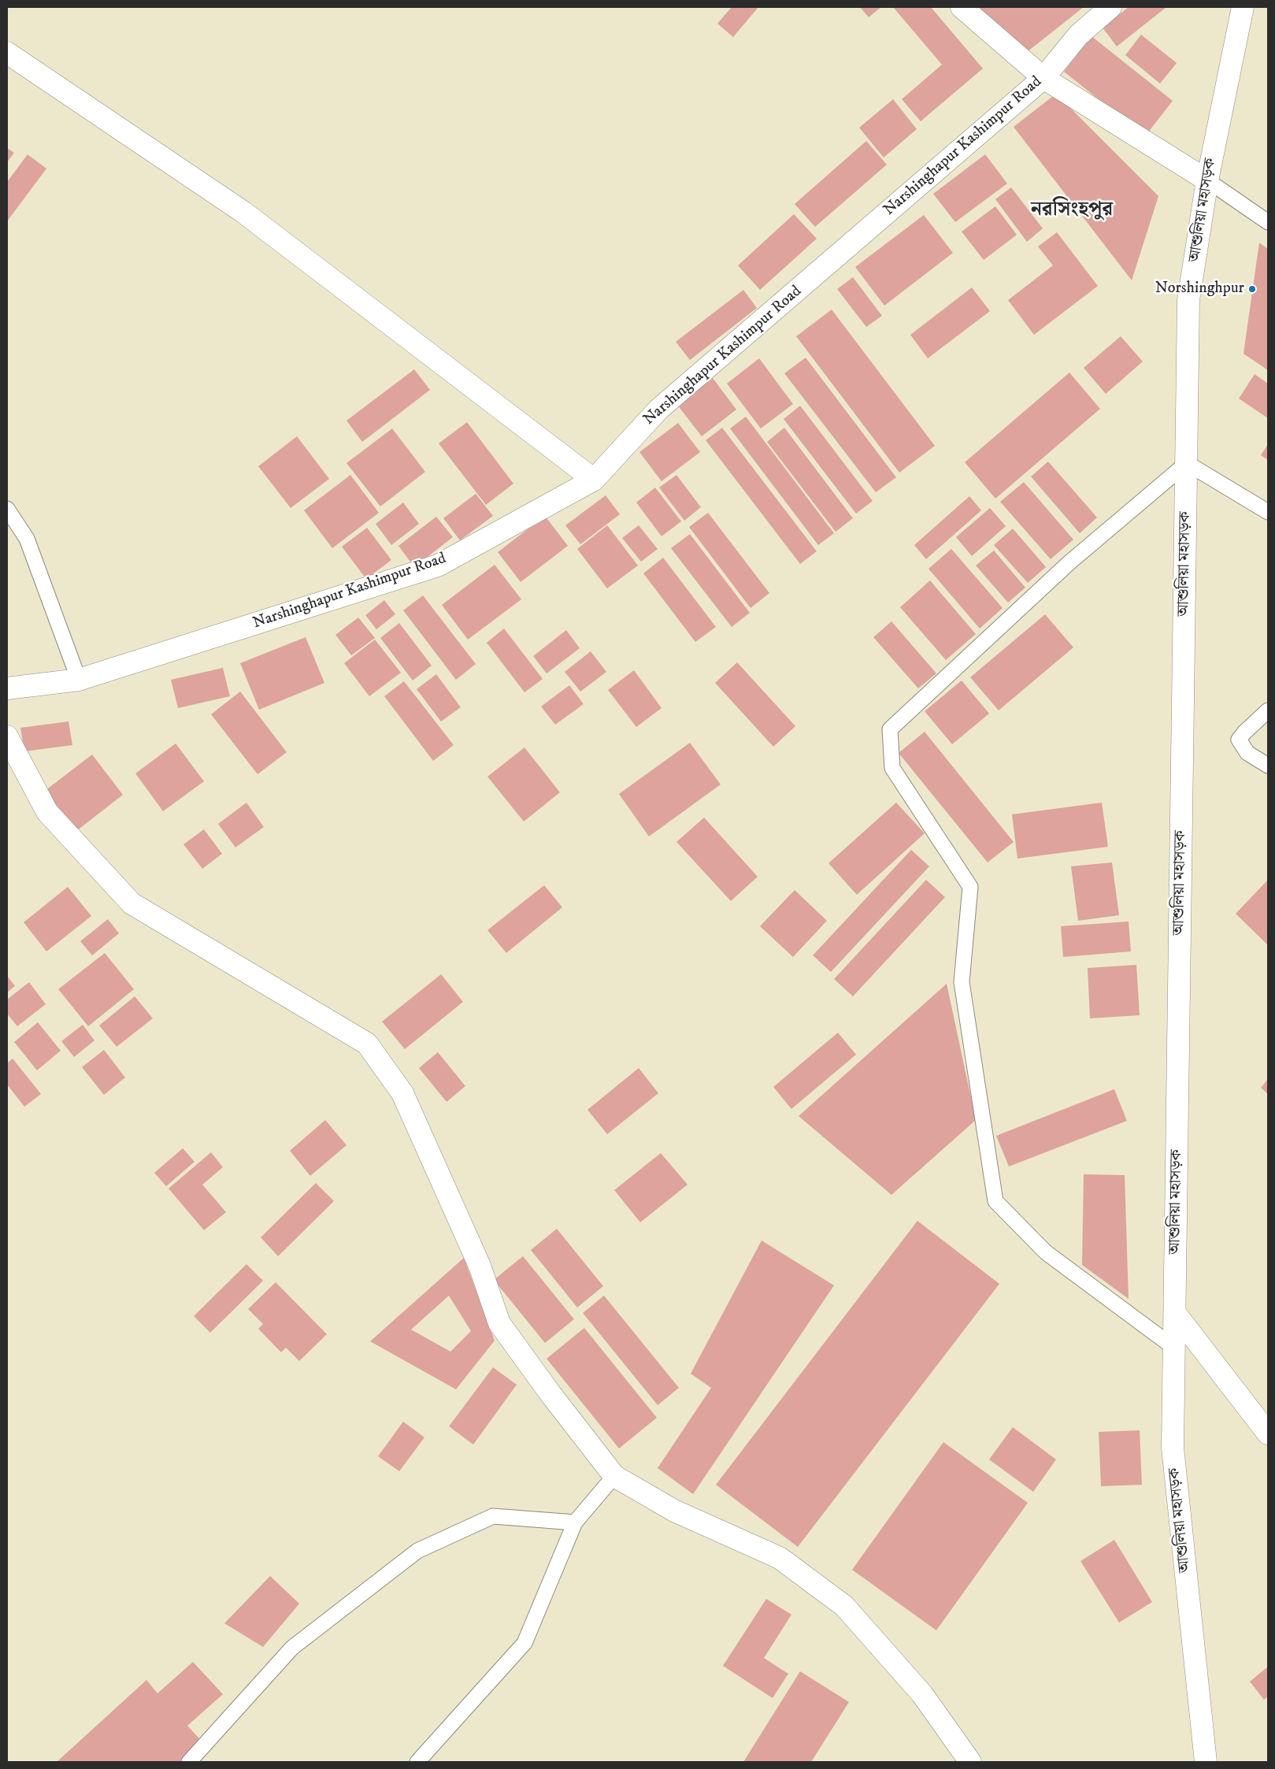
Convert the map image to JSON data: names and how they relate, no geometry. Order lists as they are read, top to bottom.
{
  "streets": {
    "main road": ["Narshinghapur Kashimpur Road", "আশুলিয়া মহাসড়ক"]
  },
  "districts": ["নরসিংহপুর"],
  "places": ["Norshinghpur"]
}
